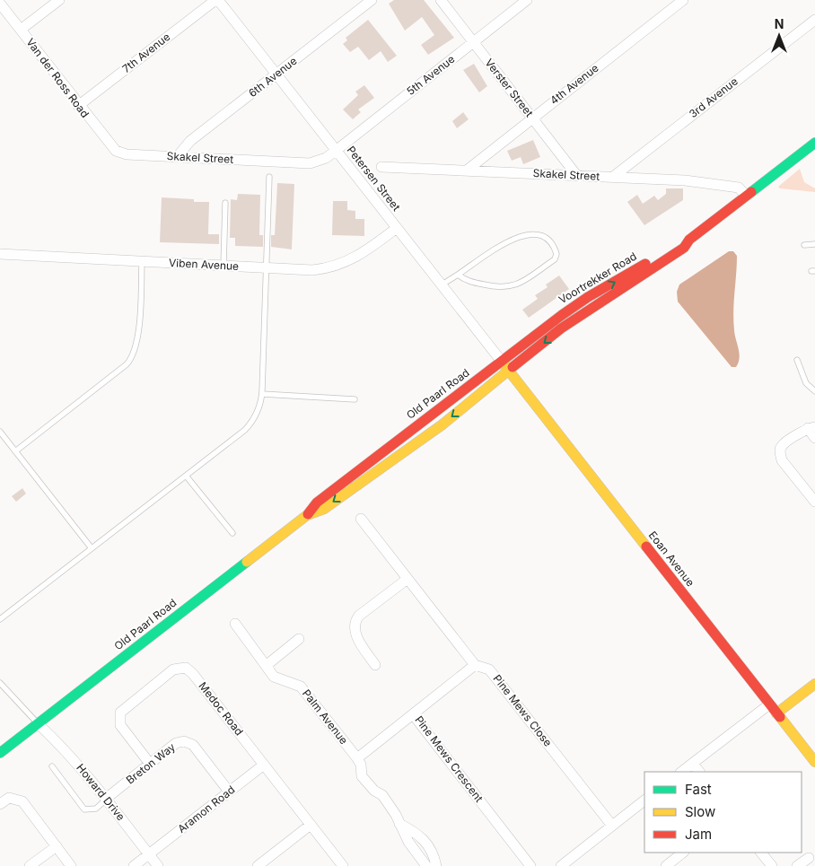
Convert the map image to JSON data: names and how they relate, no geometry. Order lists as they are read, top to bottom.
{
  "streets": {
    "main road": [
      "Petersen Street",
      "Voortrekker Road",
      "Old Paarl Road",
      "Eoan Avenue"
    ],
    "street": [
      "7th Avenue",
      "5th Avenue",
      "6th Avenue",
      "Van der Ross Road",
      "4th Avenue",
      "Verster Street",
      "3rd Avenue",
      "Skakel Street",
      "Viben Avenue",
      "Medoc Road",
      "Pine Mews Close",
      "Palm Avenue",
      "Pine Mews Crescent",
      "Breton Way",
      "Howard Drive",
      "Aramon Road"
    ]
  },
  "crossings": [
    ["7th Avenue", "Van der Ross Road"],
    ["5th Avenue", "Verster Street"],
    ["5th Avenue", "Skakel Street"],
    ["5th Avenue", "Petersen Street"],
    ["6th Avenue", "Skakel Street"],
    ["6th Avenue", "Petersen Street"],
    ["Van der Ross Road", "Skakel Street"],
    ["4th Avenue", "Verster Street"],
    ["4th Avenue", "Skakel Street"],
    ["Verster Street", "Skakel Street"],
    ["3rd Avenue", "Skakel Street"],
    ["Skakel Street", "Petersen Street"],
    ["Skakel Street", "Voortrekker Road"],
    ["Petersen Street", "Viben Avenue"],
    ["Petersen Street", "Voortrekker Road"],
    ["Petersen Street", "Old Paarl Road"],
    ["Petersen Street", "Eoan Avenue"],
    ["Voortrekker Road", "Old Paarl Road"],
    ["Voortrekker Road", "Eoan Avenue"],
    ["Old Paarl Road", "Eoan Avenue"],
    ["Old Paarl Road", "Howard Drive"],
    ["Medoc Road", "Breton Way"],
    ["Medoc Road", "Aramon Road"],
    ["Pine Mews Close", "Pine Mews Crescent"],
    ["Breton Way", "Howard Drive"],
    ["Breton Way", "Aramon Road"],
    ["Howard Drive", "Aramon Road"]
  ],
  "legend": ["Fast", "Slow", "Jam"],
  "north": "top"
}
